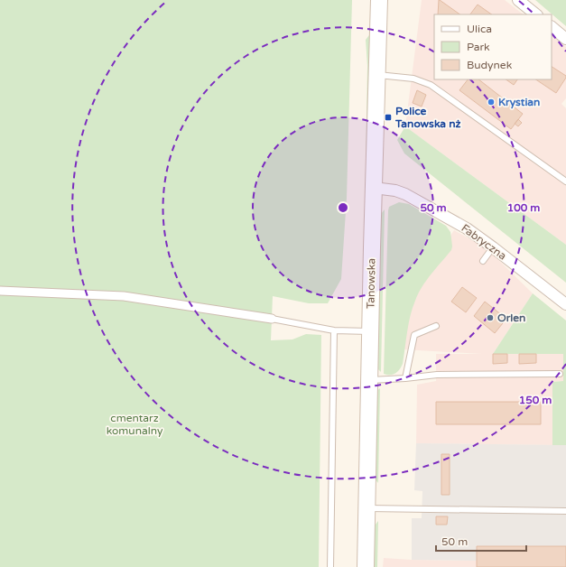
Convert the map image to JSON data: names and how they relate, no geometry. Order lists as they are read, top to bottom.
{
  "streets": {
    "main road": ["Tanowska"],
    "street": ["Fabryczna"]
  },
  "crossings": [
    ["Fabryczna", "Tanowska"]
  ],
  "parks": ["cmentarz komunalny"],
  "places": {
    "other": ["Krystian", "Orlen"],
    "transit": ["Police Tanowska nż"]
  },
  "legend": ["Ulica", "Park", "Budynek"],
  "scale_bar": "50 m",
  "rings": ["50 m", "100 m", "150 m"]
}
